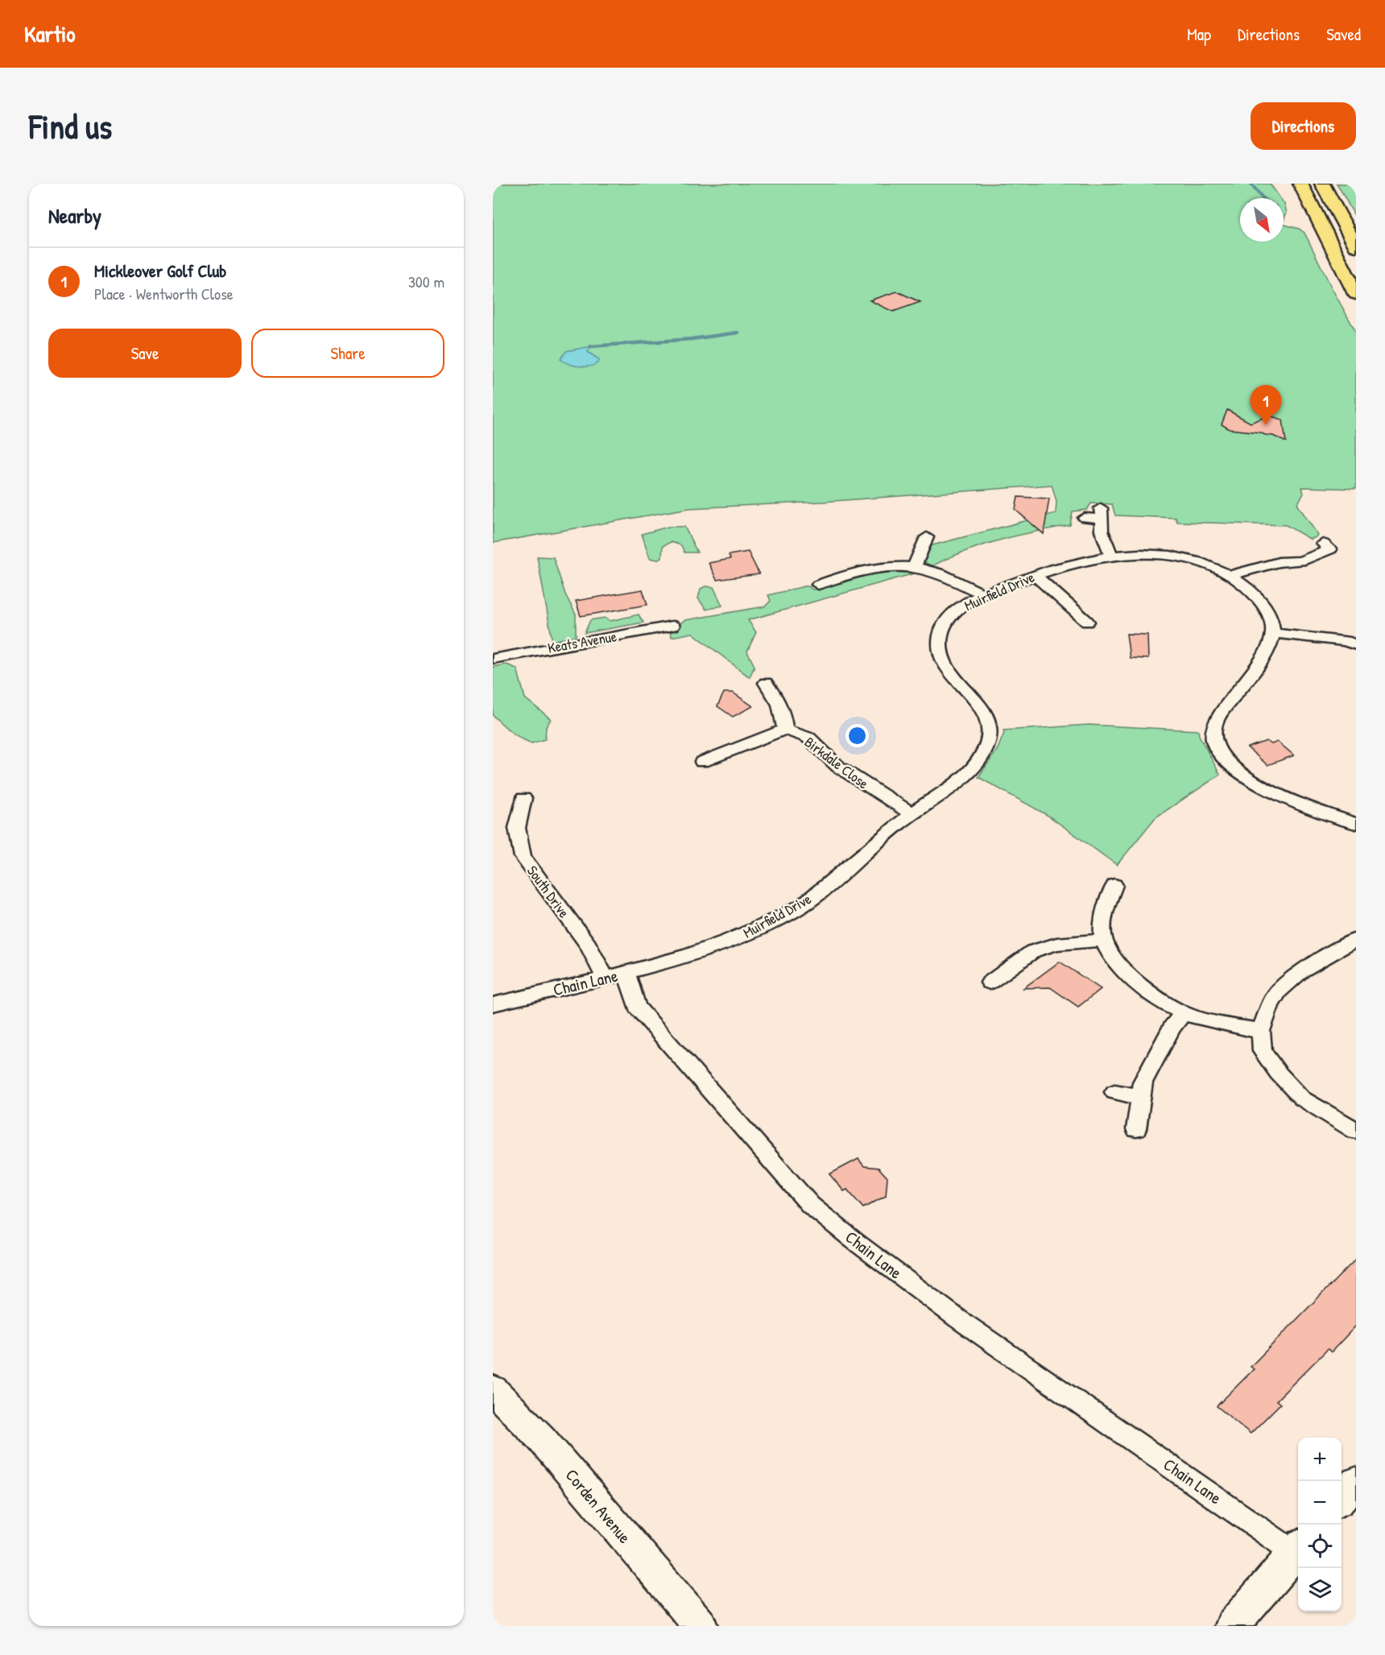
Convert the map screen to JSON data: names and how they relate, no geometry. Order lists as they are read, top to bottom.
{
  "streets": {
    "main road": ["Corden Avenue"],
    "street": [
      "Muirfield Drive",
      "Keats Avenue",
      "Birkdale Close",
      "South Drive",
      "Chain Lane"
    ]
  },
  "crossings": [
    ["Muirfield Drive", "Birkdale Close"],
    ["Muirfield Drive", "Chain Lane"],
    ["South Drive", "Chain Lane"]
  ],
  "north": "bottom right",
  "page": {
    "header": "Kartio",
    "nav": ["Map", "Directions", "Saved"],
    "buttons": [
      "Directions",
      ["Save", "Share"]
    ],
    "title": "Find us",
    "heading": "Nearby",
    "list": [
      {
        "mark": "1",
        "name": "Mickleover Golf Club",
        "note": "Place · Wentworth Close",
        "value": "300 m"
      }
    ],
    "pins": "1",
    "map_buttons": ["+", "−"]
  }
}
